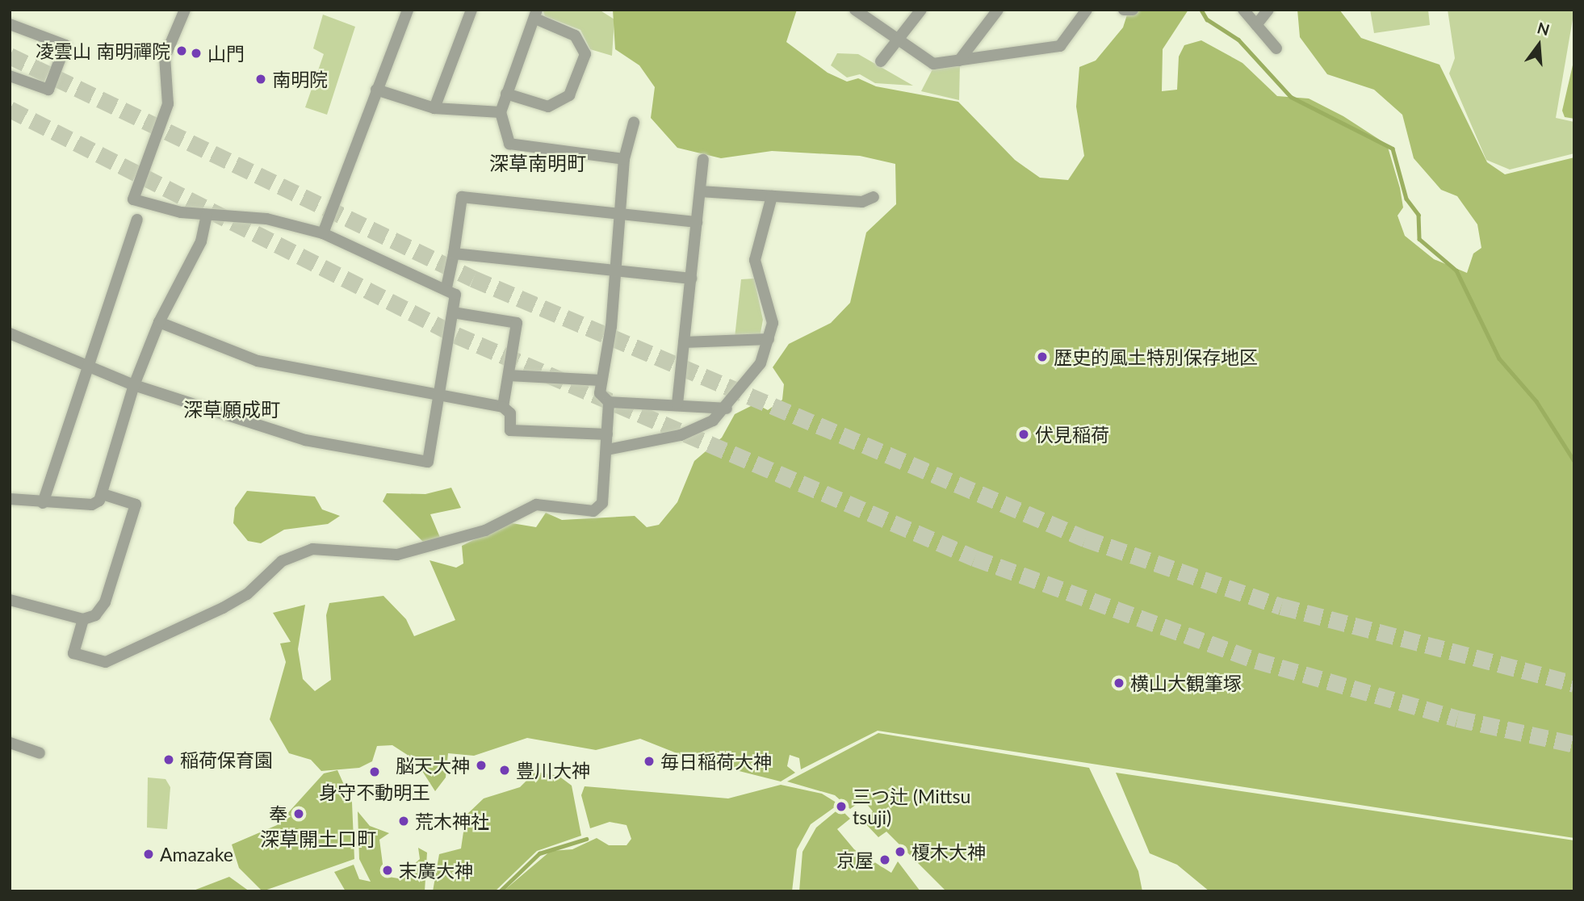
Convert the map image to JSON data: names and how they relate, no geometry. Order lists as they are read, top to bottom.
{
  "districts": ["深草南明町", "深草願成町", "深草開土口町"],
  "places": [
    "凌雲山 南明禪院",
    "山門",
    "南明院",
    "歴史的風土特別保存地区",
    "伏見稲荷",
    "横山大観筆塚",
    "稲荷保育園",
    "毎日稲荷大神",
    "脳天大神",
    "豊川大神",
    "身守不動明王",
    "三つ辻 (Mittsu tsuji)",
    "奉",
    "荒木神社",
    "榎木大神",
    "Amazake",
    "京屋",
    "末廣大神"
  ],
  "north": "top"
}
